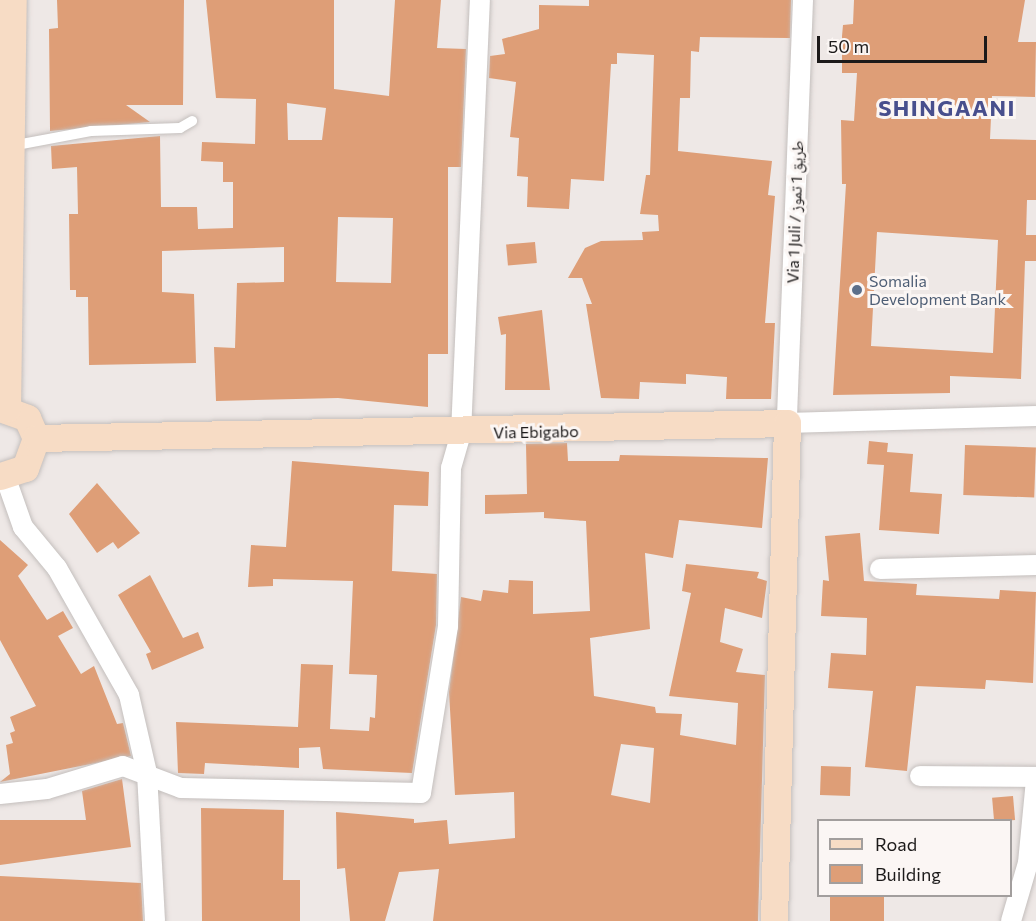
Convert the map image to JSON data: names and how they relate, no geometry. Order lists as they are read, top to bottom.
{
  "streets": {
    "main road": ["Via Ebigabo"],
    "street": ["Via 1 Juli / طريق 1 تموز"]
  },
  "crossings": [
    ["Via 1 Juli / طريق 1 تموز", "Via Ebigabo"]
  ],
  "districts": ["SHINGAANI"],
  "places": ["Somalia Development Bank"],
  "legend": ["Road", "Building"],
  "scale_bar": "50 m"
}
